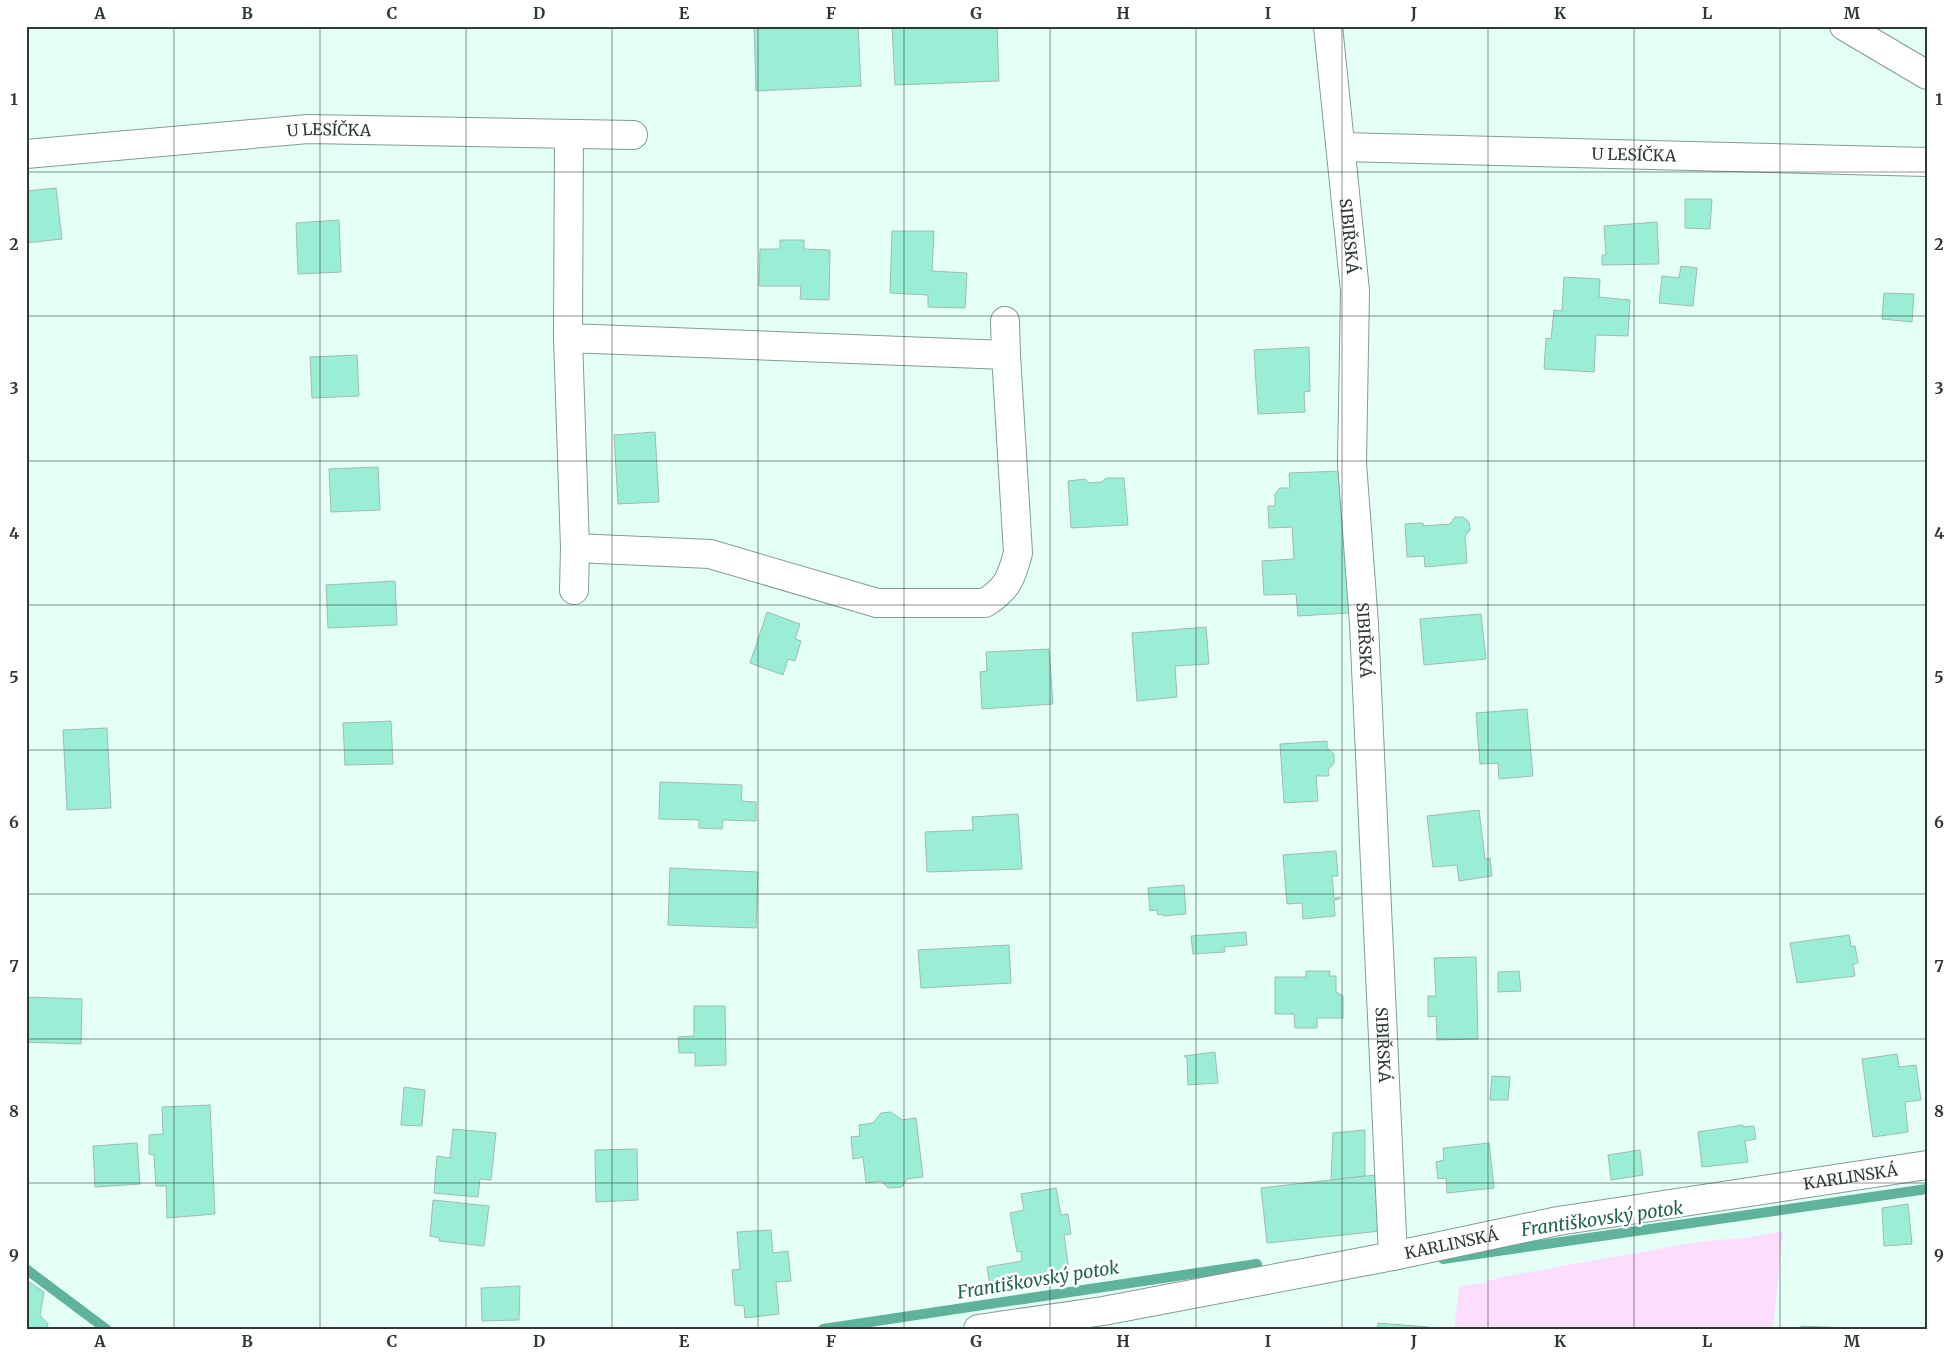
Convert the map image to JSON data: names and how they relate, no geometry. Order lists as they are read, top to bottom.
{
  "streets": {
    "street": ["U LESÍČKA", "SIBIŘSKÁ", "KARLINSKÁ"]
  },
  "crossings": [
    ["U LESÍČKA", "SIBIŘSKÁ"],
    ["SIBIŘSKÁ", "KARLINSKÁ"]
  ],
  "water": ["Františkovský potok"],
  "grid": {
    "columns": [
      "A",
      "B",
      "C",
      "D",
      "E",
      "F",
      "G",
      "H",
      "I",
      "J",
      "K",
      "L",
      "M"
    ],
    "rows": [
      "1",
      "2",
      "3",
      "4",
      "5",
      "6",
      "7",
      "8",
      "9"
    ]
  }
}
